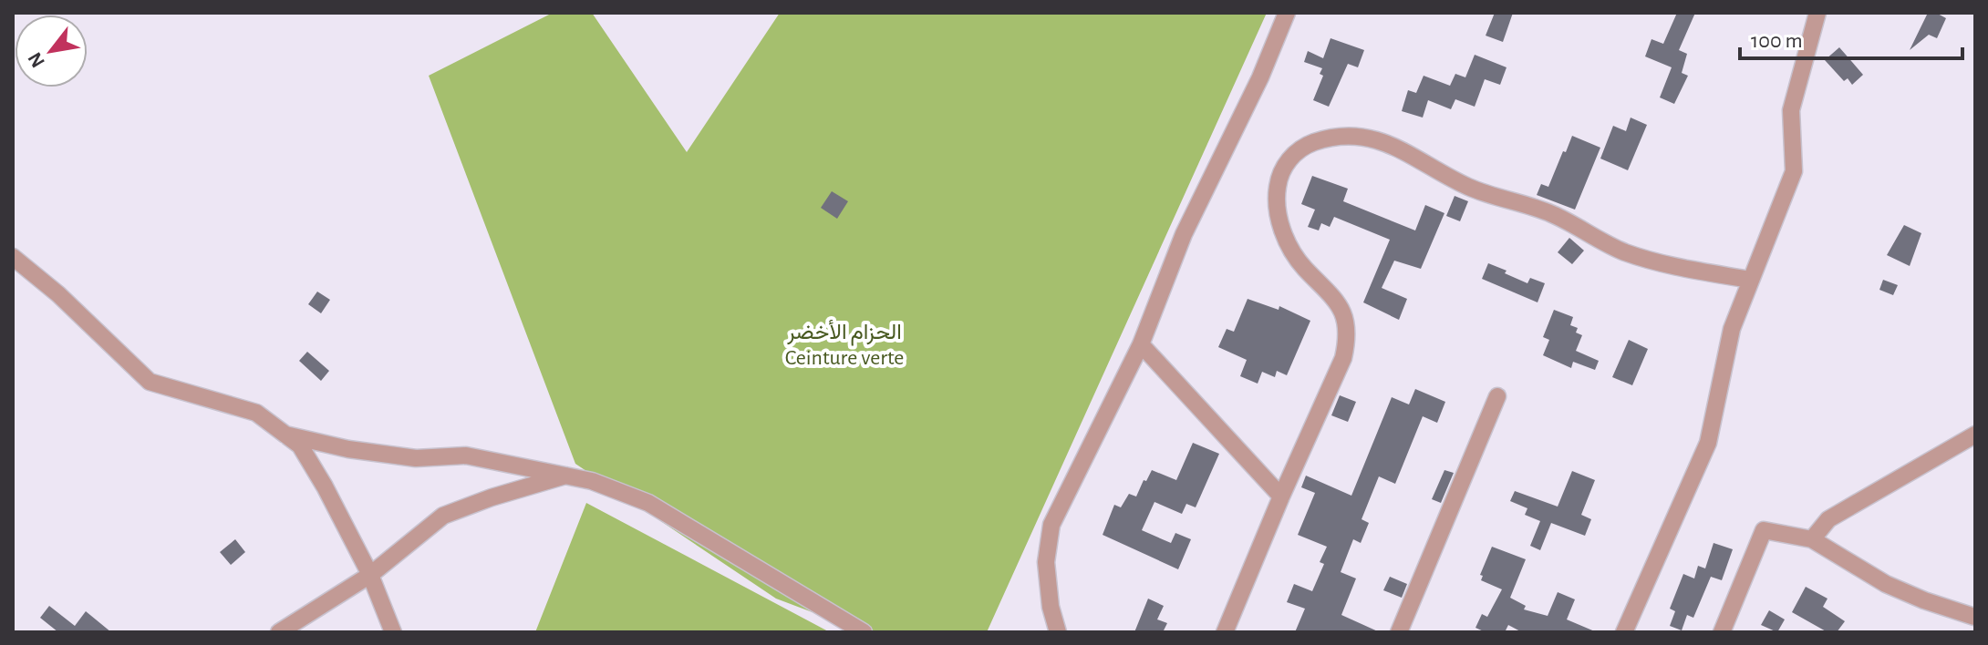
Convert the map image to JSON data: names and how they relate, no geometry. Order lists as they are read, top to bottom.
{
  "parks": ["الحزام الأخضر Ceinture verte"],
  "scale_bar": "100 m",
  "north": "bottom left"
}
